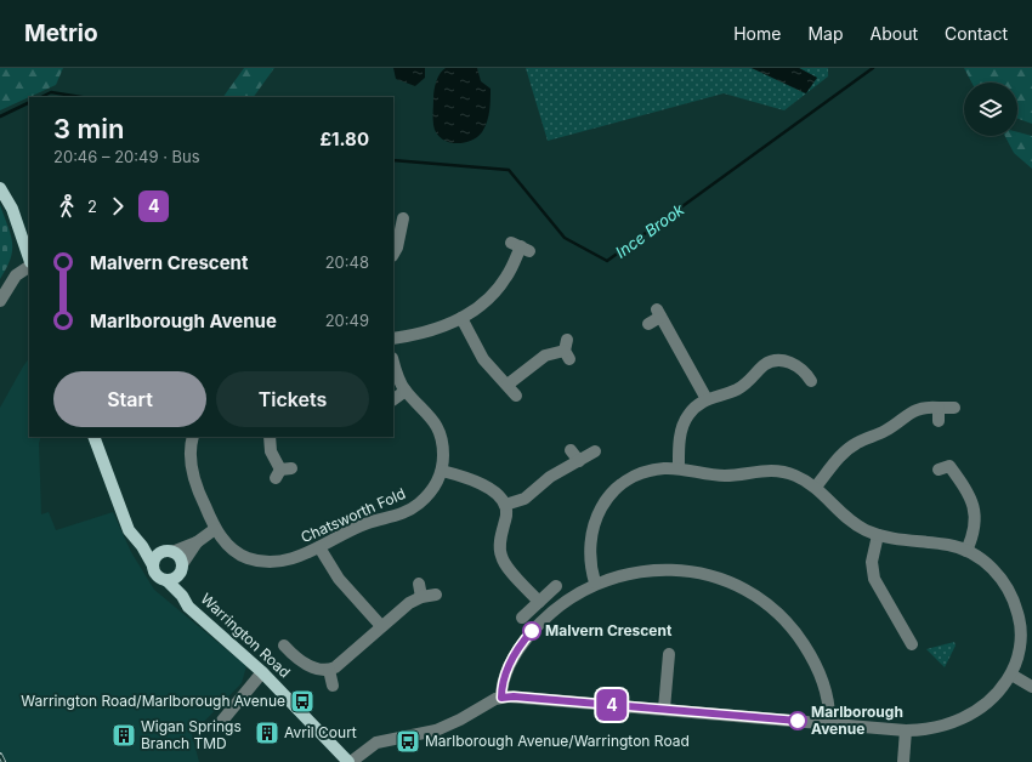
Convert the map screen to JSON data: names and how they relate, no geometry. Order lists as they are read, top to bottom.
{
  "streets": {
    "main road": ["Warrington Road"],
    "street": ["Chatsworth Fold"]
  },
  "water": ["Ince Brook"],
  "places": {
    "other": ["Malvern Crescent", "Marlborough Avenue"],
    "bus stop": ["Warrington Road/Marlborough Avenue", "Marlborough Avenue/Warrington Road"],
    "building": ["Avril Court", "Wigan Springs Branch TMD"]
  },
  "lines": ["bus line 4"],
  "page": {
    "header": "Metrio",
    "nav": [
      "Home",
      "Map",
      "About",
      "Contact"
    ],
    "on_map": "4",
    "heading": ["3 min", "20:46 – 20:49 · Bus", "£1.80"],
    "legs": ["2", "4"],
    "list": [
      {
        "name": "Malvern Crescent",
        "value": "20:48"
      },
      {
        "name": "Marlborough Avenue",
        "value": "20:49"
      }
    ],
    "buttons": ["Start", "Tickets"]
  }
}
